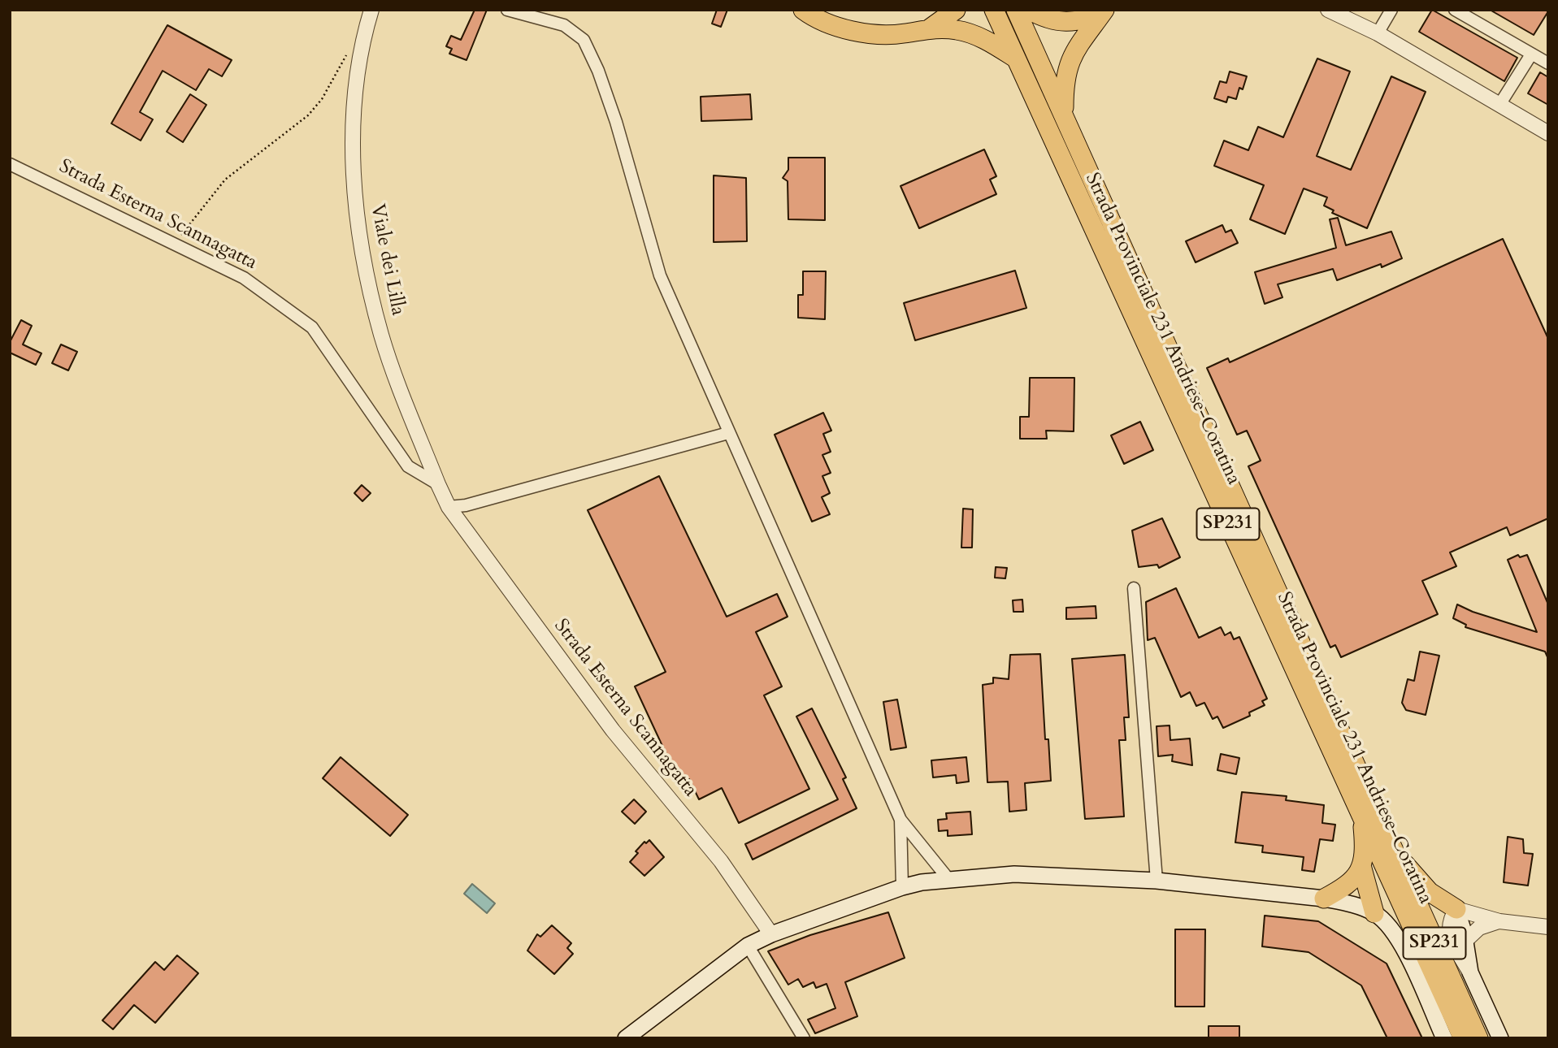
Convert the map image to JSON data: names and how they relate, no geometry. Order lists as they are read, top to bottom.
{
  "streets": {
    "highway": ["Strada Provinciale 231 Andriese-Coratina", "SP231"],
    "street": ["Strada Esterna Scannagatta", "Viale dei Lilla"]
  },
  "crossings": [
    ["Strada Esterna Scannagatta", "Viale dei Lilla"]
  ]
}
